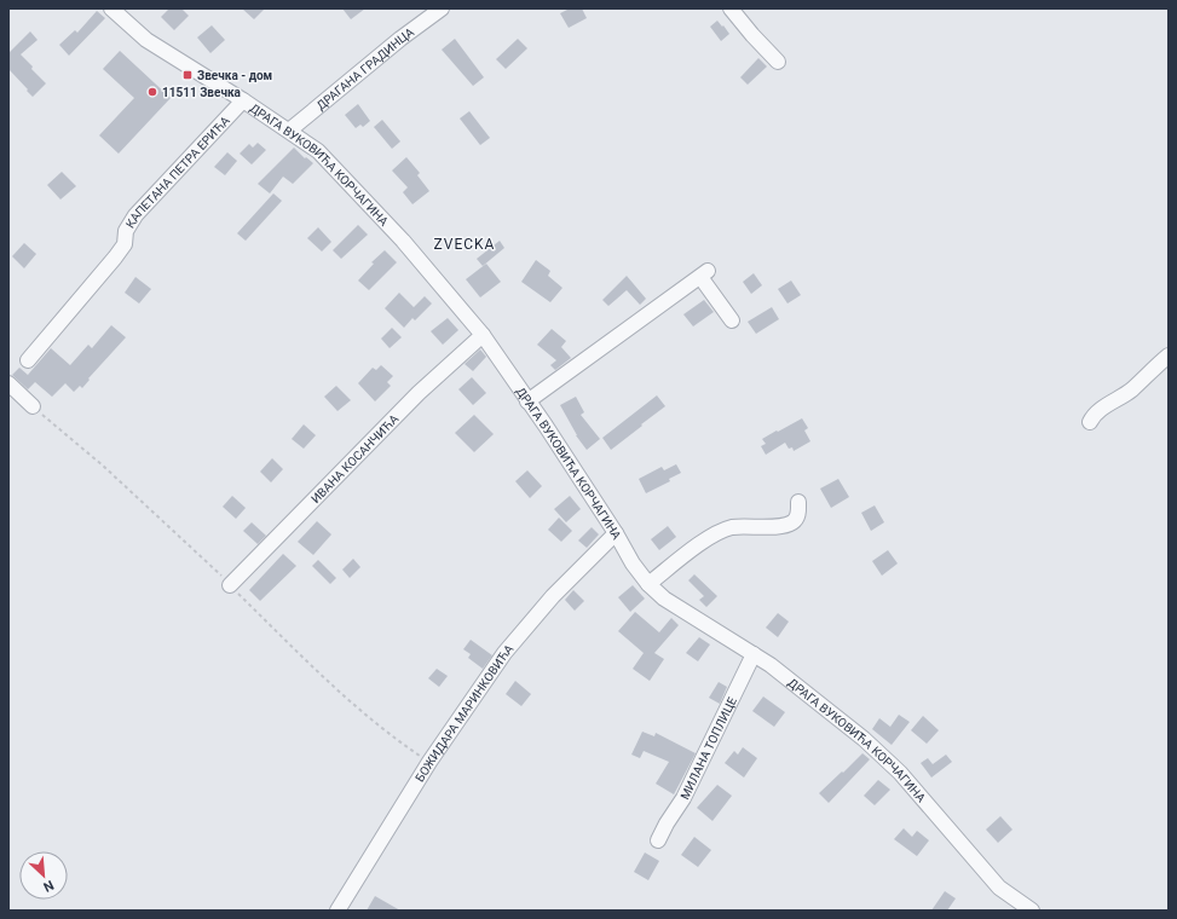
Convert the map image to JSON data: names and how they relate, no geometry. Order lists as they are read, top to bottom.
{
  "streets": {
    "street": [
      "ДРАГАНА ГРАДИНЦА",
      "ДРАГА ВУКОВИЋА КОРЧАГИНА",
      "КАПЕТАНА ПЕТРА ЕРИЋА",
      "ИВАНА КОСАНЧИЋА",
      "БОЖИДАРА МАРИНКОВИЋА",
      "МИЛАНА ТОПЛИЦЕ"
    ]
  },
  "crossings": [
    ["ДРАГАНА ГРАДИНЦА", "ДРАГА ВУКОВИЋА КОРЧАГИНА"],
    ["ДРАГА ВУКОВИЋА КОРЧАГИНА", "КАПЕТАНА ПЕТРА ЕРИЋА"],
    ["ДРАГА ВУКОВИЋА КОРЧАГИНА", "ИВАНА КОСАНЧИЋА"],
    ["ДРАГА ВУКОВИЋА КОРЧАГИНА", "БОЖИДАРА МАРИНКОВИЋА"],
    ["ДРАГА ВУКОВИЋА КОРЧАГИНА", "МИЛАНА ТОПЛИЦЕ"]
  ],
  "districts": ["ZVECKA"],
  "places": {
    "transit": ["Звечка - дом"],
    "other": ["11511 Звечка"]
  },
  "north": "bottom right"
}
